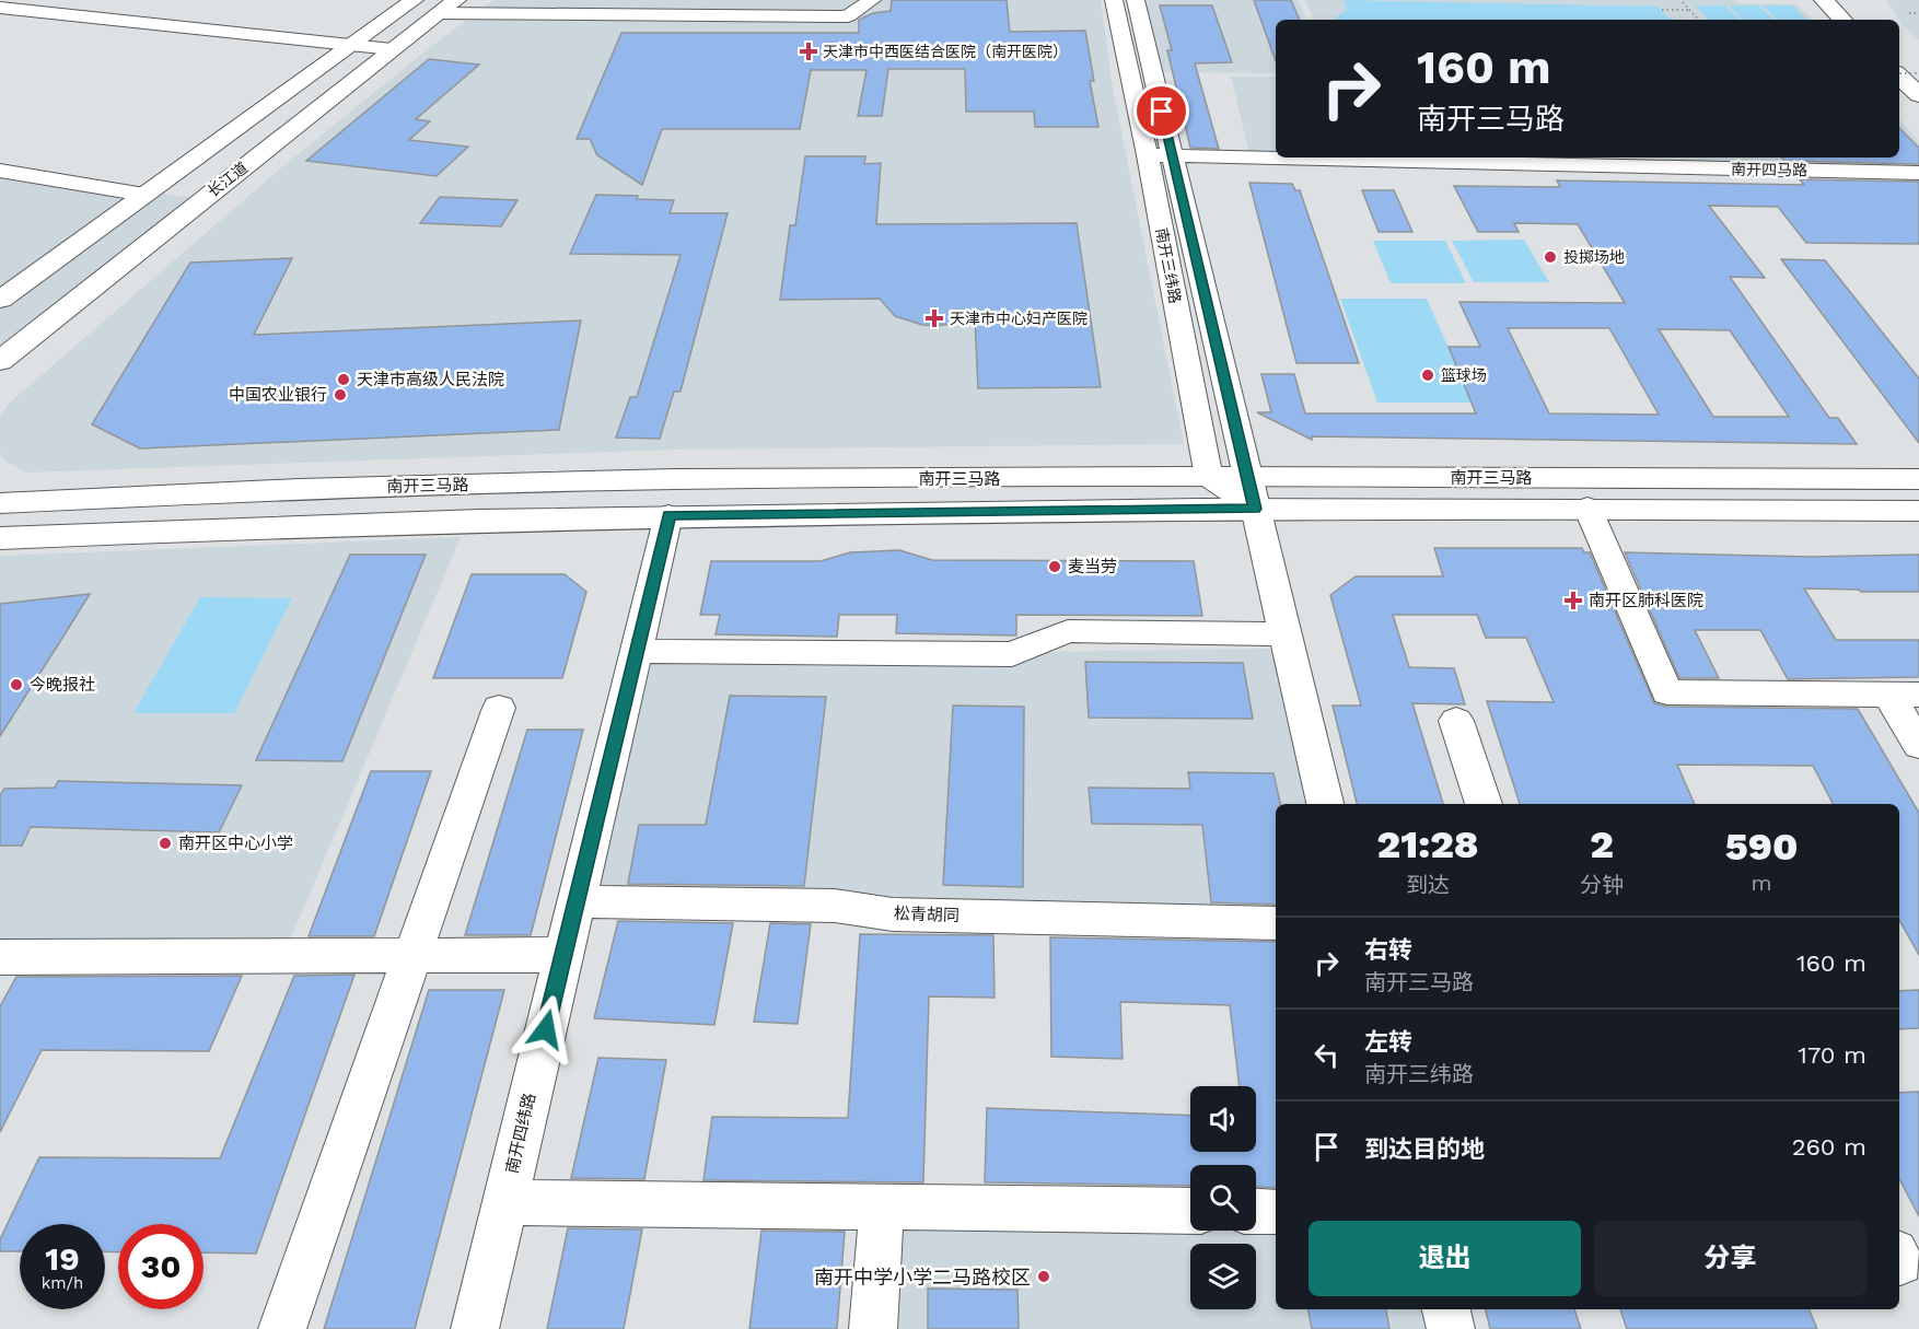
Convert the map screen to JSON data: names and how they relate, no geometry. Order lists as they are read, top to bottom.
{
  "streets": {
    "main road": ["长江道", "南开三马路"],
    "street": [
      "南开四马路",
      "南开三纬路",
      "松青胡同",
      "南开四纬路"
    ]
  },
  "crossings": [
    ["南开四马路", "南开三纬路"],
    ["南开三纬路", "南开三马路"],
    ["南开三马路", "南开四纬路"],
    ["松青胡同", "南开四纬路"]
  ],
  "places": {
    "health": ["天津市中西医结合医院（南开医院）", "天津市中心妇产医院", "南开区肺科医院"],
    "other": [
      "投掷场地",
      "篮球场",
      "天津市高级人民法院",
      "中国农业银行",
      "麦当劳",
      "今晚报社",
      "南开区中心小学",
      "南开中学小学二马路校区"
    ]
  },
  "page": {
    "turn": ["160 m", "南开三马路"],
    "eta": [
      "21:28",
      "到达",
      "2",
      "分钟",
      "590",
      "m"
    ],
    "list": [
      {
        "name": "右转",
        "note": "南开三马路",
        "value": "160 m"
      },
      {
        "name": "左转",
        "note": "南开三纬路",
        "value": "170 m"
      },
      {
        "name": "到达目的地",
        "value": "260 m"
      }
    ],
    "buttons": ["退出", "分享"],
    "speed": "19 km/h",
    "limit": "30"
  }
}
